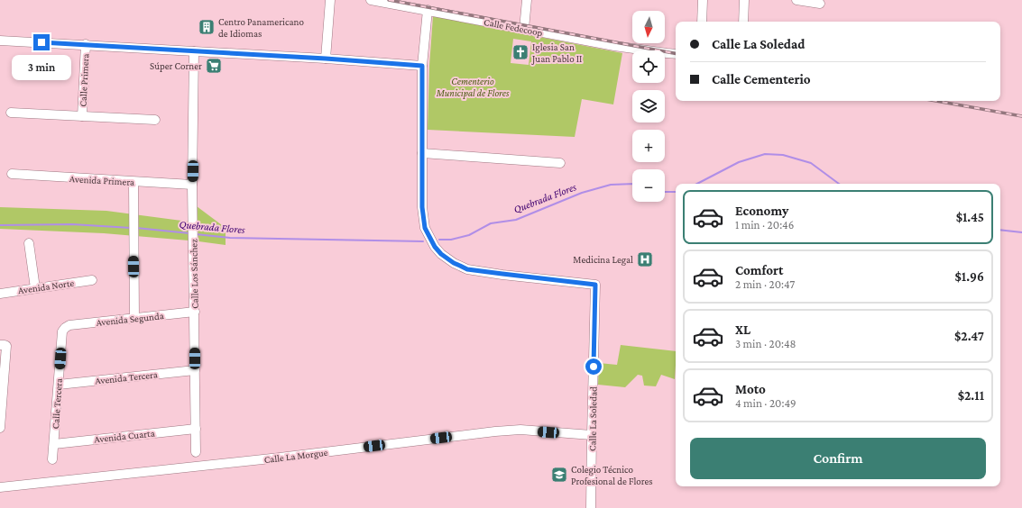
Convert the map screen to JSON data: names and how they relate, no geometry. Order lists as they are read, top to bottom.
{
  "streets": {
    "street": [
      "Calle Fedecoop",
      "Calle Primera",
      "Avenida Primera",
      "Calle Los Sánchez",
      "Avenida Norte",
      "Avenida Segunda",
      "Avenida Tercera",
      "Calle Tercera",
      "Calle La Soledad",
      "Avenida Cuarta",
      "Calle La Morgue"
    ]
  },
  "crossings": [
    ["Calle Fedecoop", "Calle La Soledad"],
    ["Avenida Primera", "Calle Los Sánchez"],
    ["Calle Los Sánchez", "Avenida Segunda"],
    ["Calle Los Sánchez", "Avenida Tercera"],
    ["Calle Los Sánchez", "Avenida Cuarta"],
    ["Avenida Segunda", "Calle Tercera"],
    ["Avenida Tercera", "Calle Tercera"],
    ["Calle Tercera", "Avenida Cuarta"],
    ["Calle La Soledad", "Calle La Morgue"]
  ],
  "water": ["Quebrada Flores"],
  "parks": ["Cementerio Municipal de Flores"],
  "places": {
    "building": ["Centro Panamericano de Idiomas"],
    "church": ["Iglesia San Juan Pablo II"],
    "supermarket": ["Súper Corner"],
    "hospital": ["Medicina Legal"],
    "school or university": ["Colegio Técnico Profesional de Flores"]
  },
  "north": "bottom",
  "page": {
    "map_buttons": ["+", "−"],
    "banner": ["Calle La Soledad", "Calle Cementerio"],
    "bubble": "3 min",
    "list": [
      {
        "name": "Economy",
        "note": "1 min · 20:46",
        "value": "$1.45"
      },
      {
        "name": "Comfort",
        "note": "2 min · 20:47",
        "value": "$1.96"
      },
      {
        "name": "XL",
        "note": "3 min · 20:48",
        "value": "$2.47"
      },
      {
        "name": "Moto",
        "note": "4 min · 20:49",
        "value": "$2.11"
      }
    ],
    "buttons": "Confirm"
  }
}
